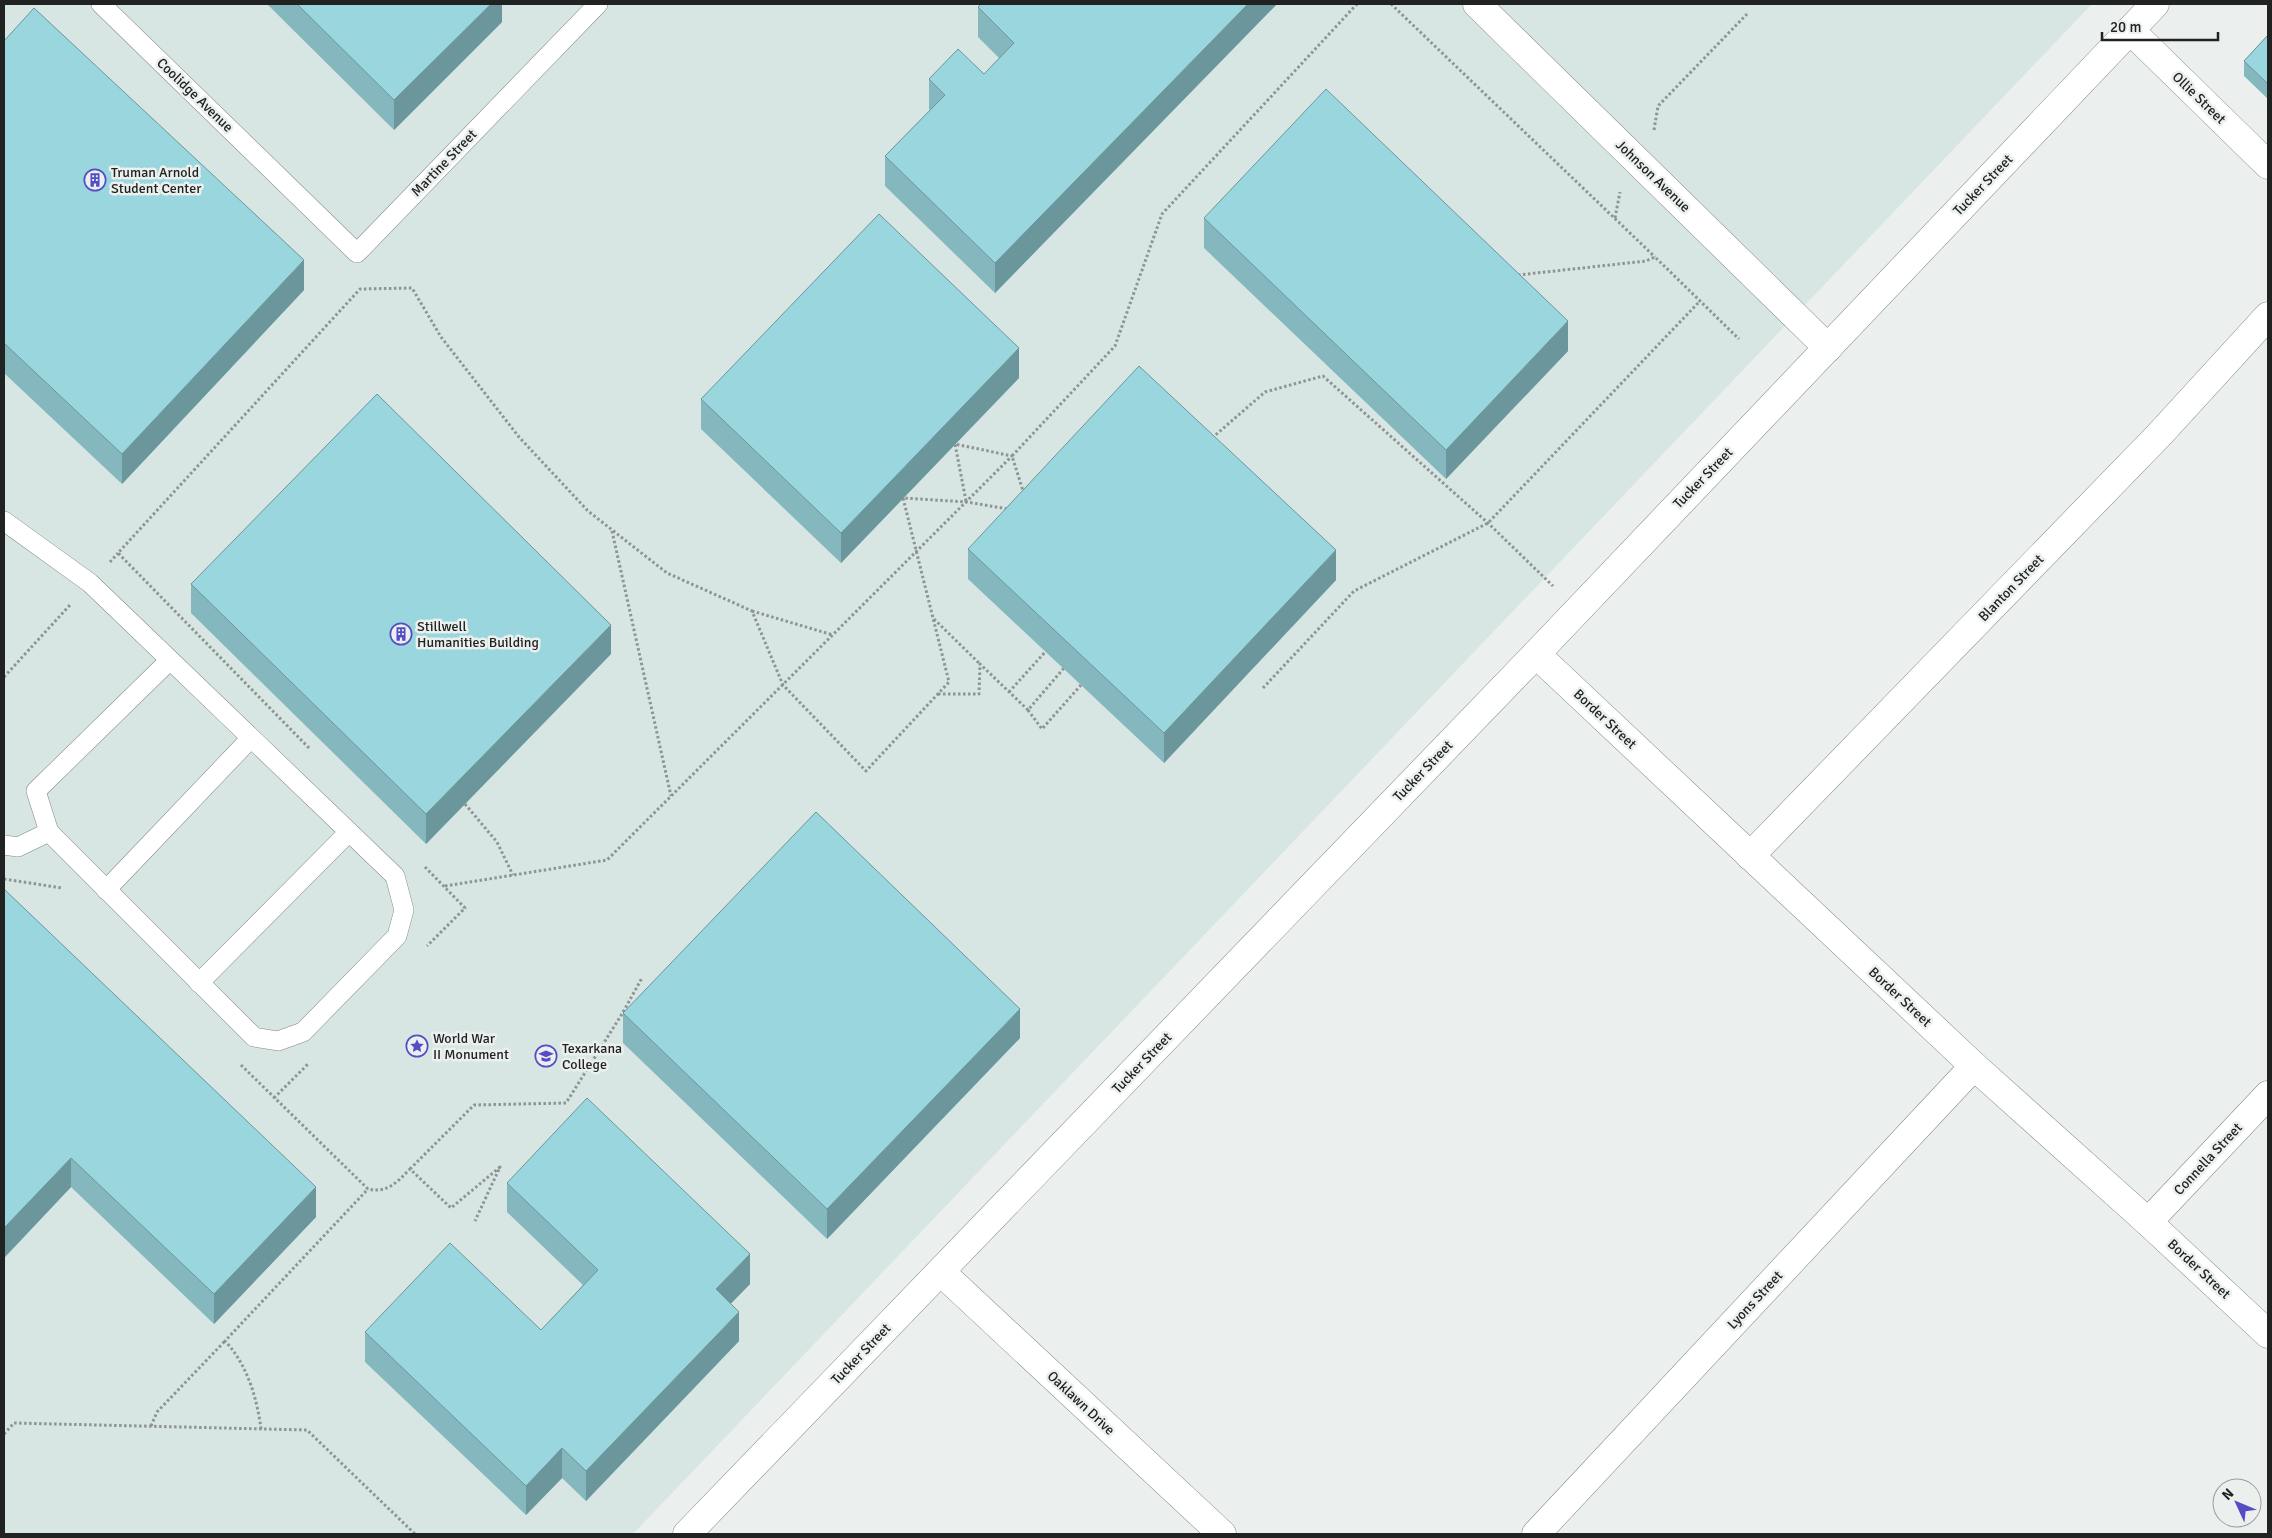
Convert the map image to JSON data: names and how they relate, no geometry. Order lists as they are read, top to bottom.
{
  "streets": {
    "street": [
      "Ollie Street",
      "Johnson Avenue",
      "Tucker Street",
      "Blanton Street",
      "Border Street",
      "Connella Street",
      "Lyons Street",
      "Oaklawn Drive"
    ],
    "lane": ["Coolidge Avenue", "Martine Street"]
  },
  "crossings": [
    ["Coolidge Avenue", "Martine Street"],
    ["Ollie Street", "Tucker Street"],
    ["Johnson Avenue", "Tucker Street"],
    ["Tucker Street", "Border Street"],
    ["Tucker Street", "Oaklawn Drive"],
    ["Blanton Street", "Border Street"],
    ["Border Street", "Connella Street"],
    ["Border Street", "Lyons Street"]
  ],
  "places": {
    "building": ["Truman Arnold Student Center", "Stillwell Humanities Building"],
    "place": ["World War II Monument"],
    "school or university": ["Texarkana College"]
  },
  "scale_bar": "20 m",
  "north": "top left"
}
